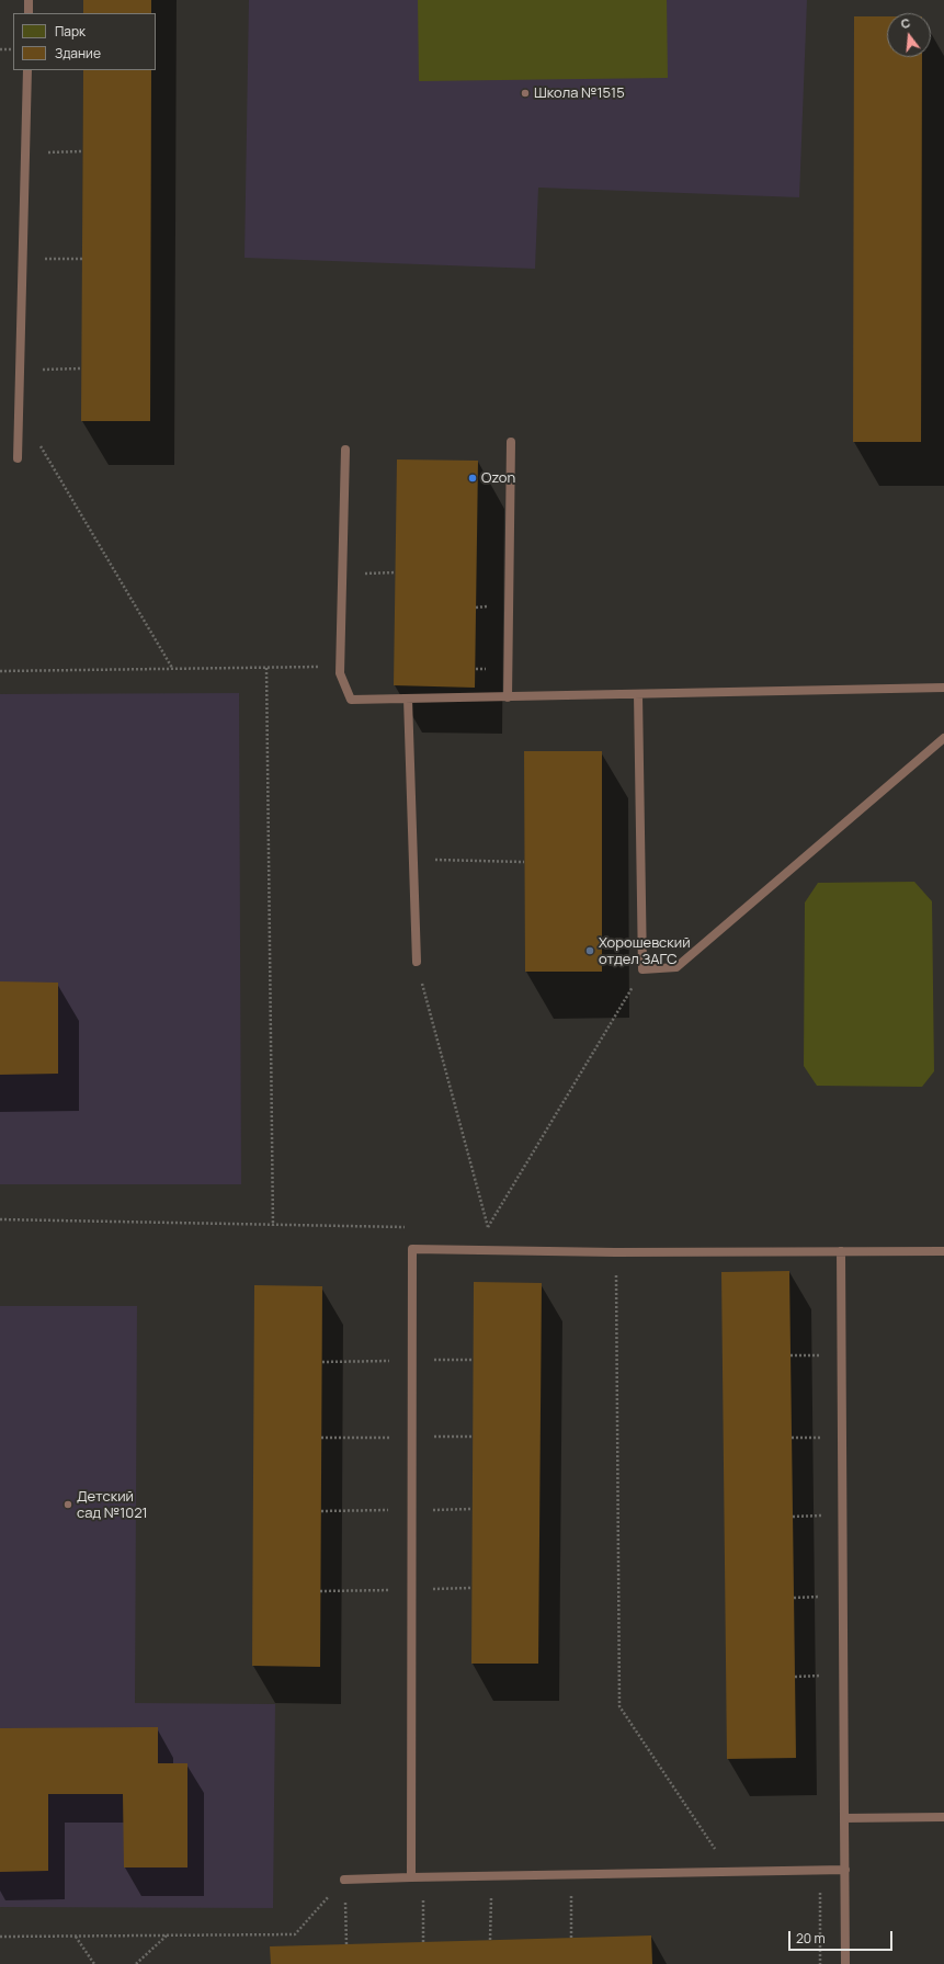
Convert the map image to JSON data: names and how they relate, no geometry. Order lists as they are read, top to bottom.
{
  "places": [
    "Школа №1515",
    "Ozon",
    "Хорошевский отдел ЗАГС",
    "Детский сад №1021"
  ],
  "legend": ["Парк", "Здание"],
  "scale_bar": "20 m",
  "north": "top"
}
